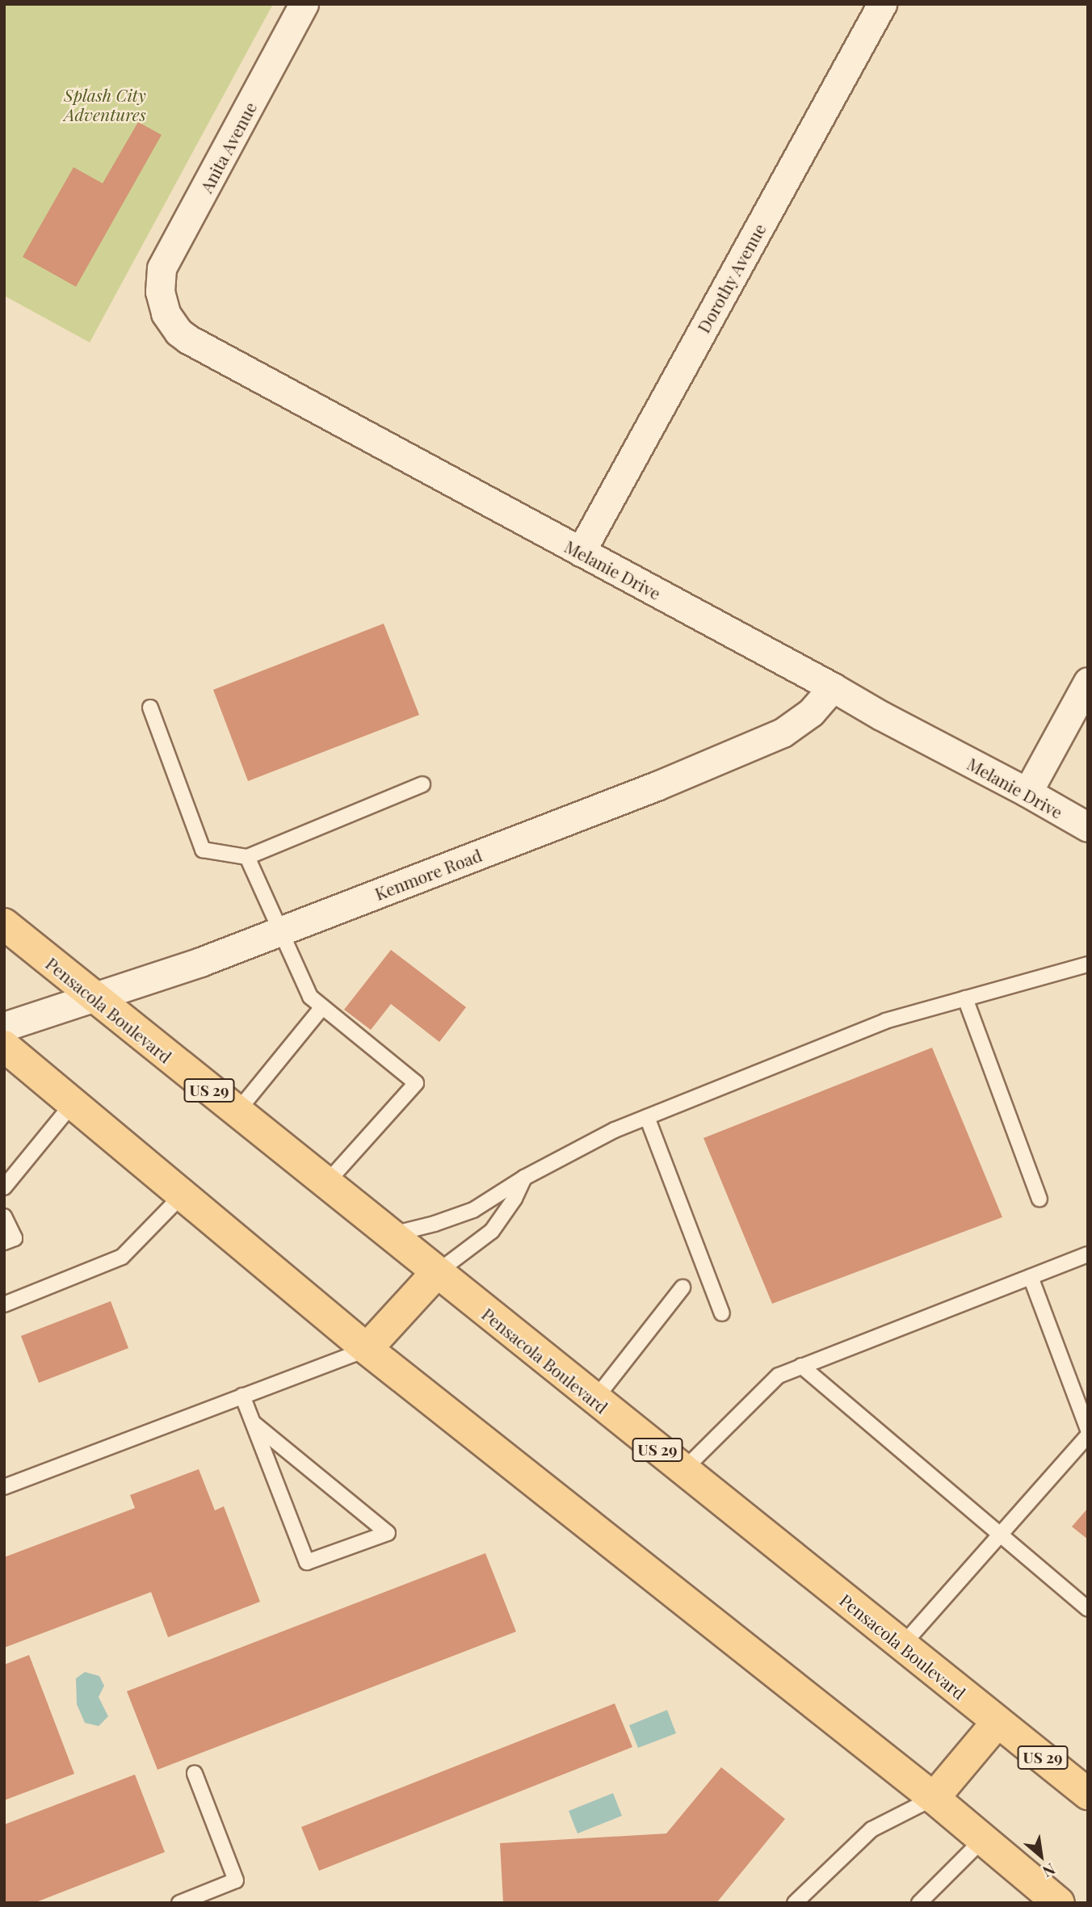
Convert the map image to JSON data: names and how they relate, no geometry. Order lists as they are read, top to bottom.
{
  "streets": {
    "main road": ["Pensacola Boulevard", "US 29"],
    "street": [
      "Anita Avenue",
      "Dorothy Avenue",
      "Melanie Drive",
      "Kenmore Road"
    ]
  },
  "crossings": [
    ["Anita Avenue", "Melanie Drive"],
    ["Dorothy Avenue", "Melanie Drive"],
    ["Melanie Drive", "Kenmore Road"],
    ["Kenmore Road", "Pensacola Boulevard"]
  ],
  "parks": ["Splash City Adventures"],
  "north": "bottom right"
}
